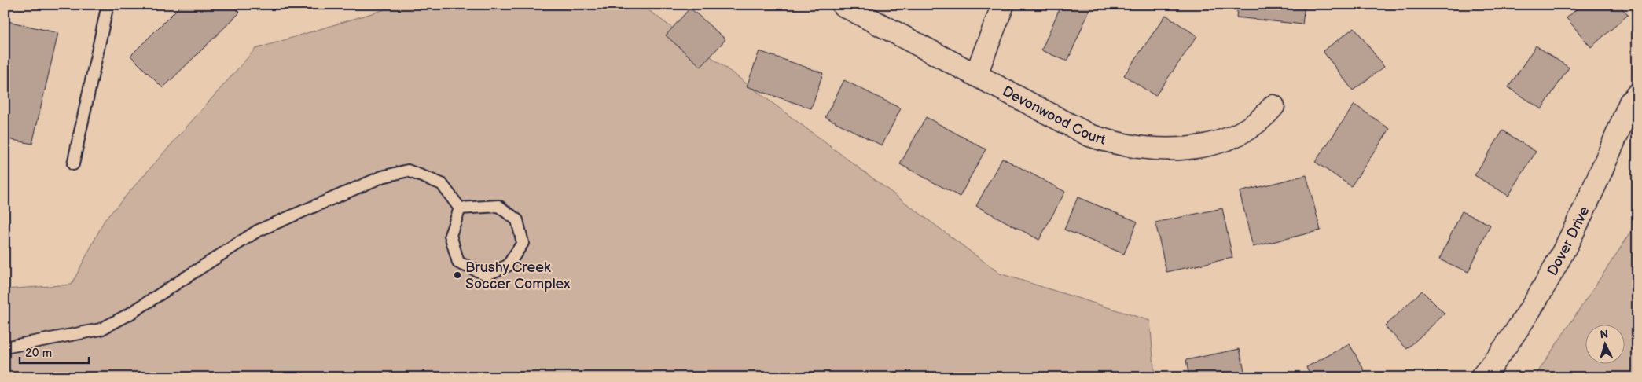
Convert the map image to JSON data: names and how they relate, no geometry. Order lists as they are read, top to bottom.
{
  "streets": {
    "street": ["Devonwood Court", "Dover Drive"]
  },
  "places": ["Brushy Creek Soccer Complex"],
  "scale_bar": "20 m",
  "north": "top"
}
